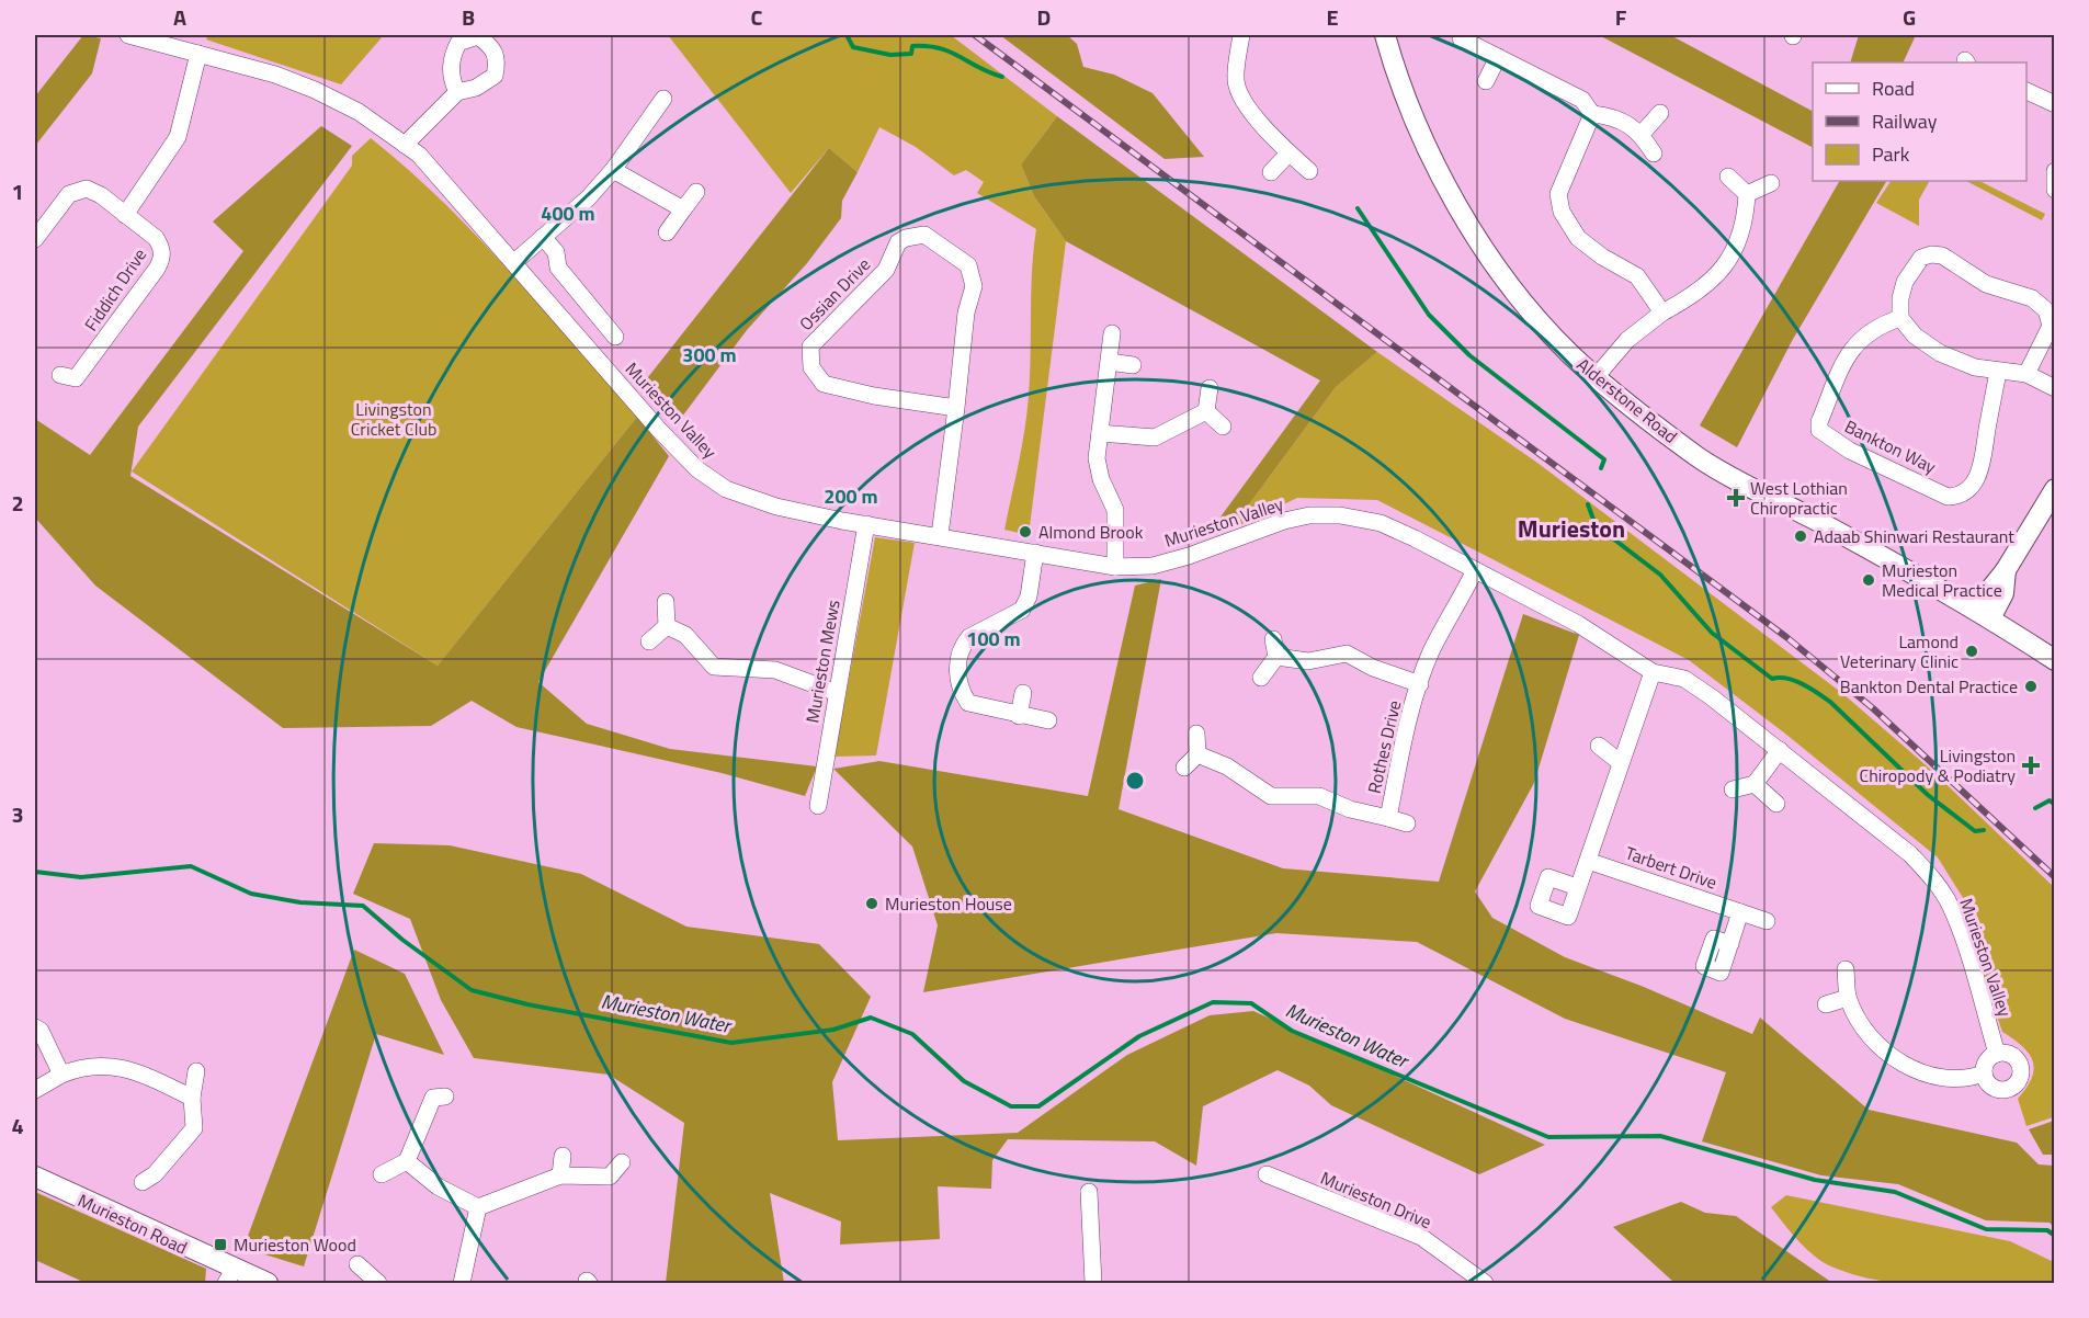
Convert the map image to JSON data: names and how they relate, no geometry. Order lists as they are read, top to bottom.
{
  "streets": {
    "street": [
      "Fiddich Drive",
      "Ossian Drive",
      "Alderstone Road",
      "Murieston Valley",
      "Bankton Way",
      "Murieston Mews",
      "Rothes Drive",
      "Tarbert Drive",
      "Murieston Drive",
      "Murieston Road"
    ]
  },
  "crossings": [
    ["Ossian Drive", "Murieston Valley"],
    ["Murieston Valley", "Murieston Mews"],
    ["Murieston Valley", "Rothes Drive"]
  ],
  "districts": ["Murieston"],
  "water": ["Murieston Water"],
  "parks": ["Livingston Cricket Club"],
  "places": {
    "health": ["West Lothian Chiropractic", "Livingston Chiropody & Podiatry"],
    "other": [
      "Almond Brook",
      "Adaab Shinwari Restaurant",
      "Murieston Medical Practice",
      "Lamond Veterinary Clinic",
      "Bankton Dental Practice",
      "Murieston House"
    ],
    "transit": ["Murieston Wood"]
  },
  "legend": ["Road", "Railway", "Park"],
  "grid": {
    "columns": [
      "A",
      "B",
      "C",
      "D",
      "E",
      "F",
      "G"
    ],
    "rows": [
      "1",
      "2",
      "3",
      "4"
    ]
  },
  "rings": [
    "400 m",
    "300 m",
    "200 m",
    "100 m"
  ]
}
